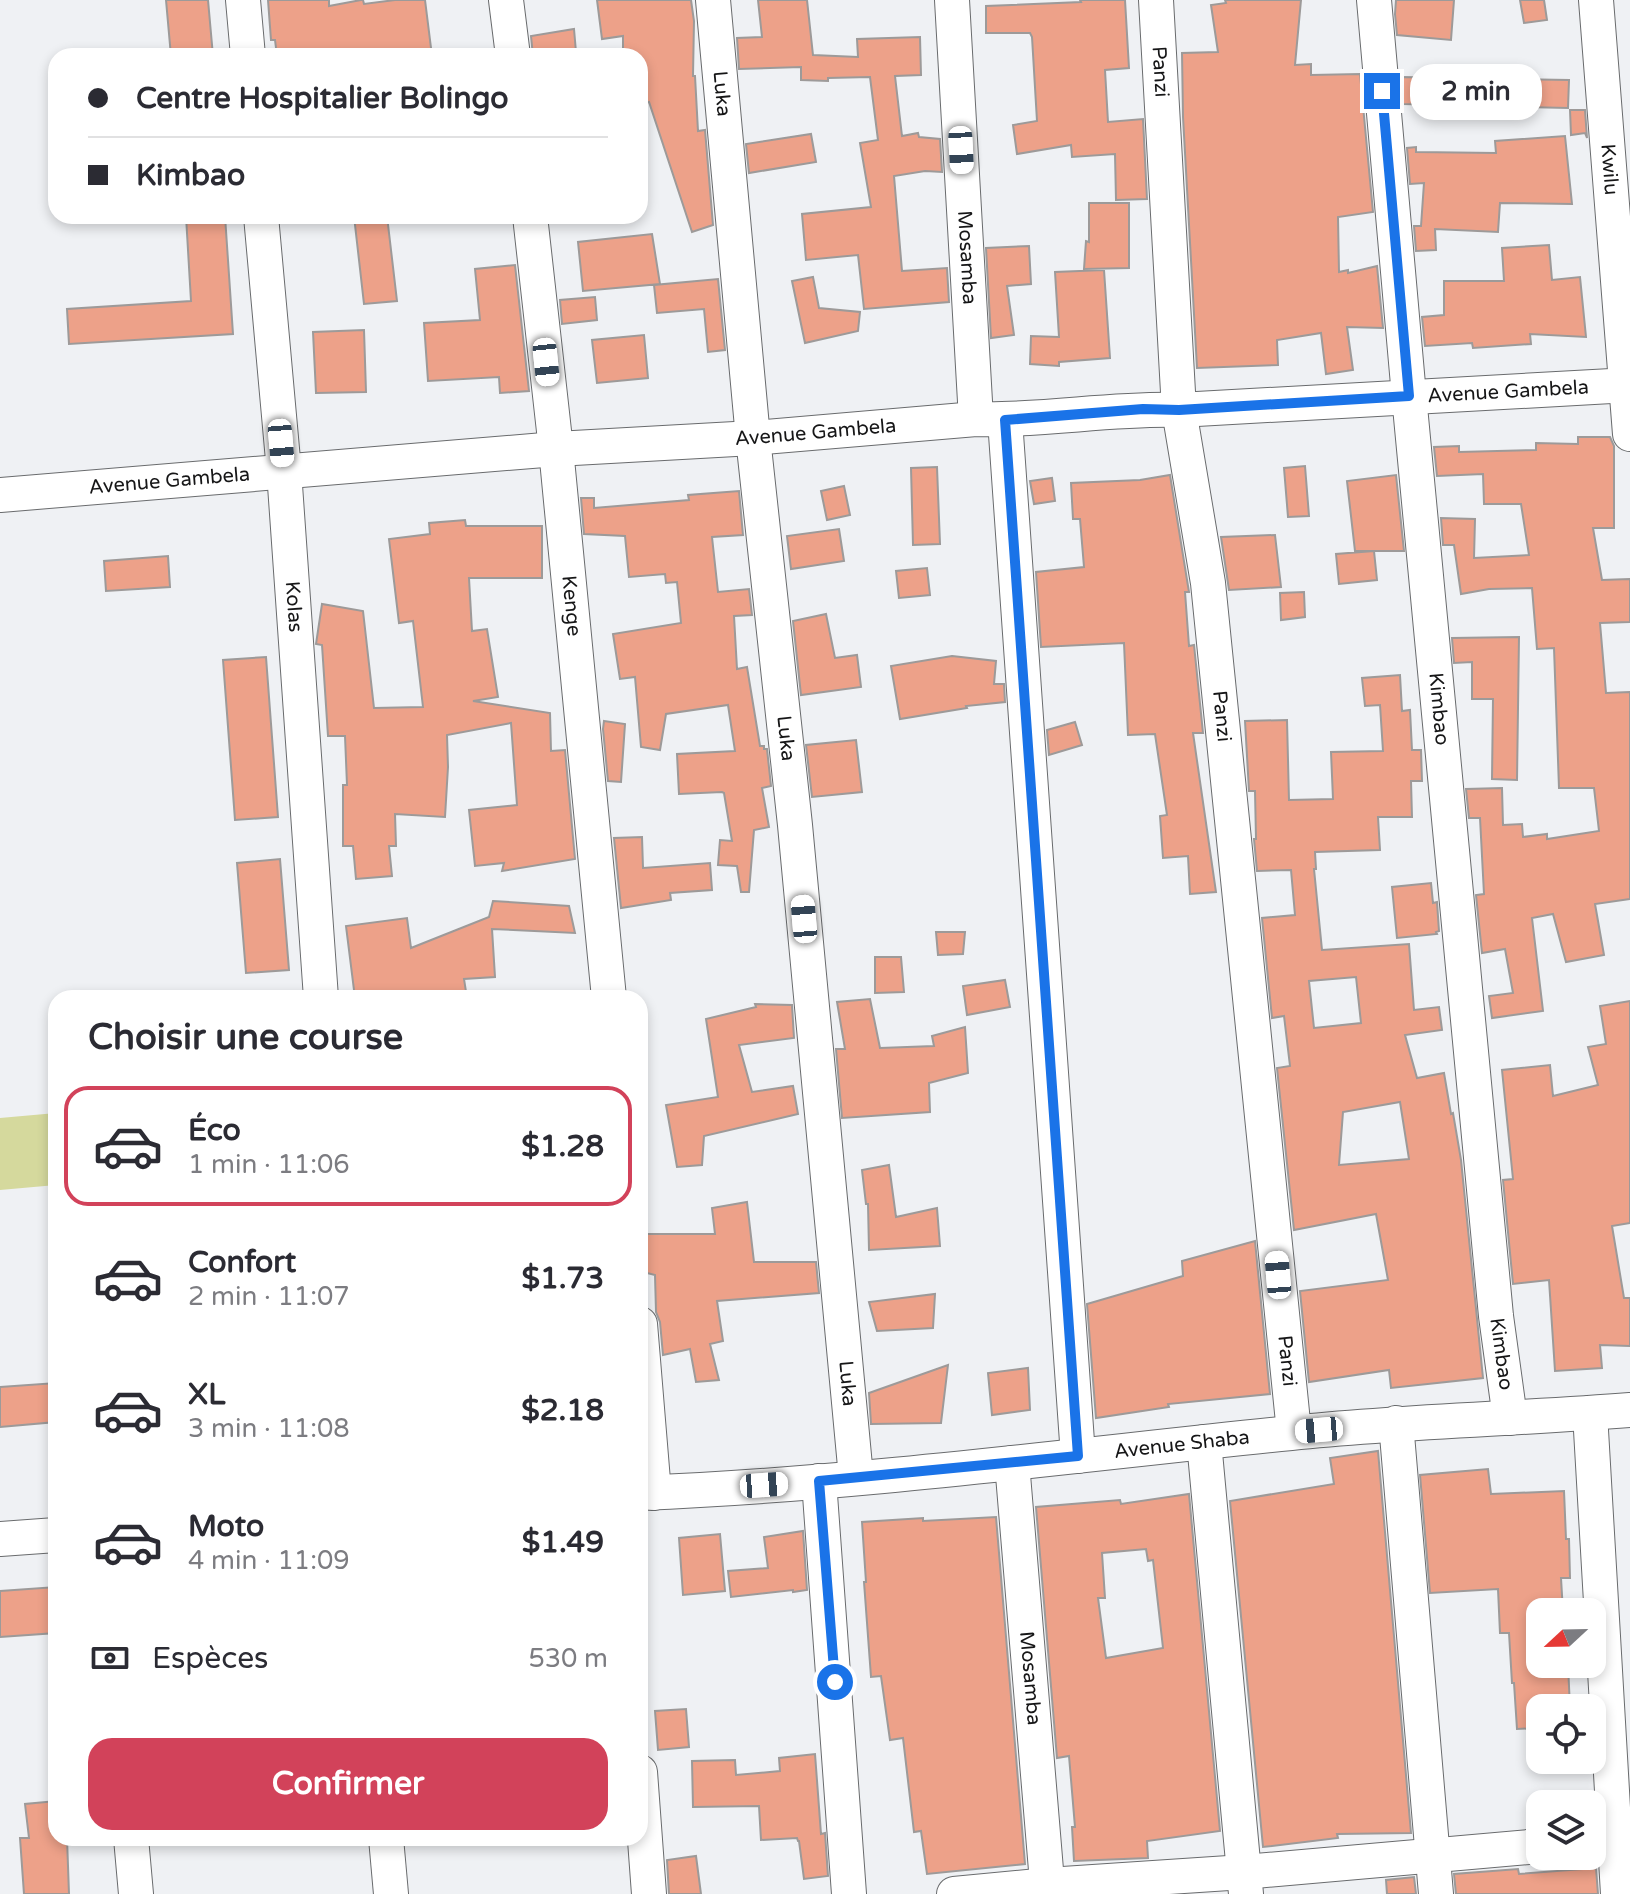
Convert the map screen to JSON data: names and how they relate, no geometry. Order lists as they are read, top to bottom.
{
  "streets": {
    "street": [
      "Panzi",
      "Luka",
      "Kwilu",
      "Mosamba",
      "Avenue Gambela",
      "Kolas",
      "Kenge",
      "Kimbao",
      "Avenue Shaba"
    ]
  },
  "crossings": [
    ["Panzi", "Avenue Gambela"],
    ["Panzi", "Avenue Shaba"],
    ["Luka", "Avenue Gambela"],
    ["Luka", "Avenue Shaba"],
    ["Kwilu", "Avenue Gambela"],
    ["Mosamba", "Avenue Gambela"],
    ["Mosamba", "Avenue Shaba"],
    ["Avenue Gambela", "Kolas"],
    ["Avenue Gambela", "Kenge"],
    ["Avenue Gambela", "Kimbao"],
    ["Kimbao", "Avenue Shaba"]
  ],
  "north": "left",
  "page": {
    "banner": ["Centre Hospitalier Bolingo", "Kimbao"],
    "bubble": "2 min",
    "heading": "Choisir une course",
    "list": [
      {
        "name": "Éco",
        "note": "1 min · 11:06",
        "value": "$1.28"
      },
      {
        "name": "Confort",
        "note": "2 min · 11:07",
        "value": "$1.73"
      },
      {
        "name": "XL",
        "note": "3 min · 11:08",
        "value": "$2.18"
      },
      {
        "name": "Moto",
        "note": "4 min · 11:09",
        "value": "$1.49"
      }
    ],
    "pay": ["Espèces", "530 m"],
    "buttons": "Confirmer"
  }
}
